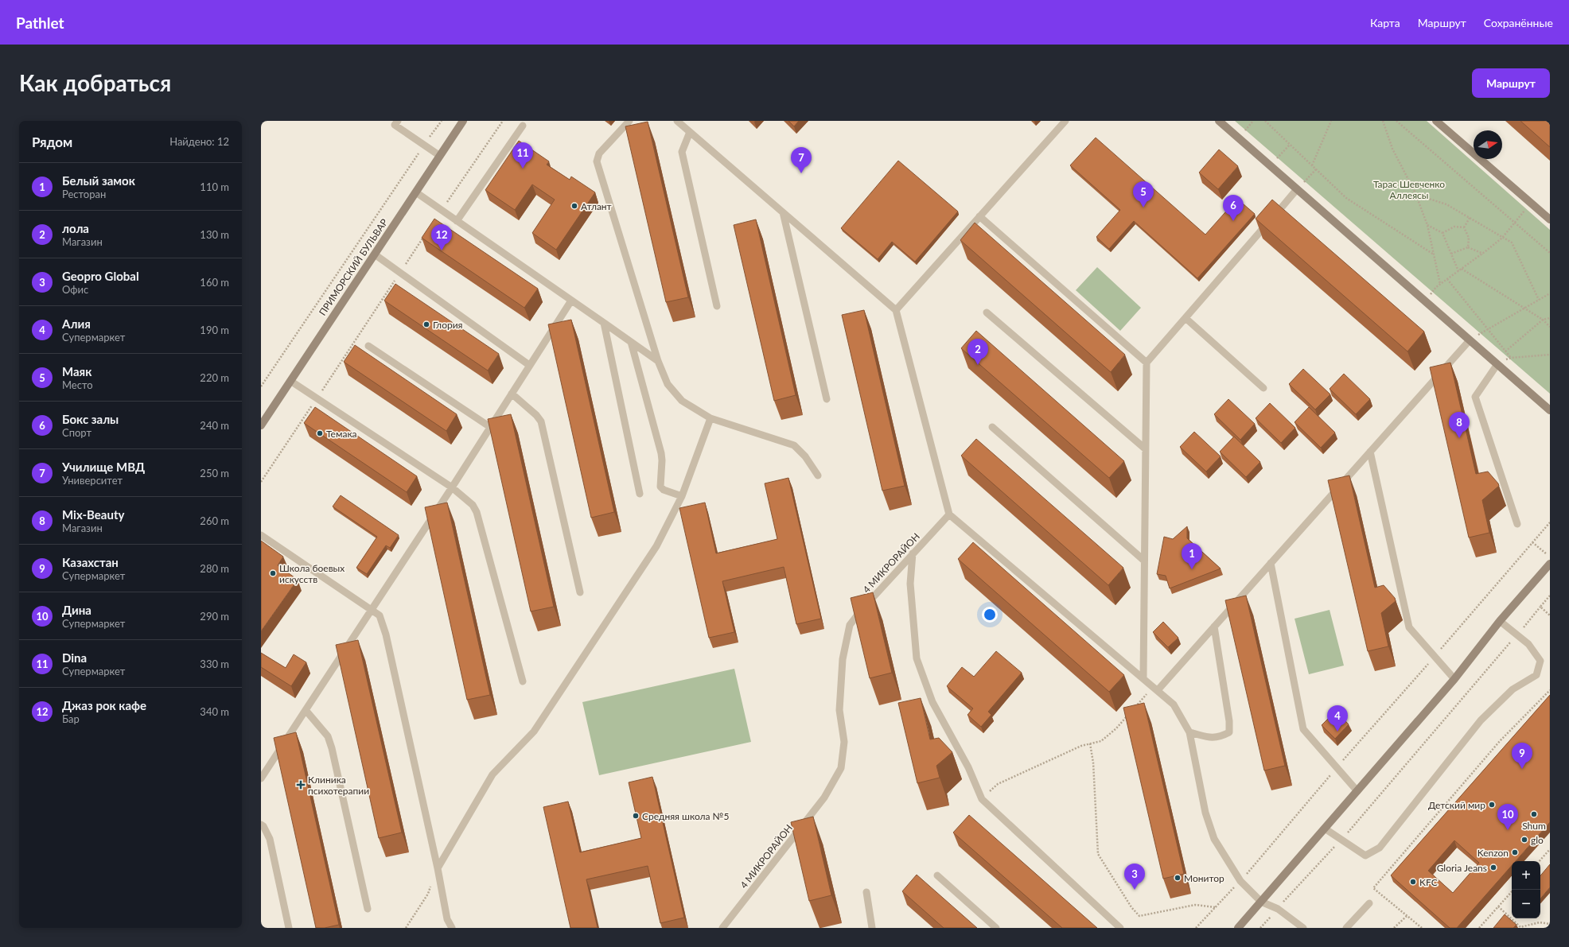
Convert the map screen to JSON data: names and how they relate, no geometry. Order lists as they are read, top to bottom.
{
  "streets": {
    "street": ["ПРИМОРСКИЙ БУЛЬВАР"],
    "lane": ["4 МИКРОРАЙОН"]
  },
  "parks": ["Тарас Шевченко Аллеясы"],
  "places": {
    "other": [
      "Атлант",
      "Глория",
      "Темака",
      "Школа боевых искусств",
      "Детский мир",
      "Shum",
      "Средняя школа №5",
      "glo",
      "Kenzon",
      "Gloria Jeans",
      "Монитор",
      "KFC"
    ],
    "health": ["Клиника психотерапии"]
  },
  "north": "right",
  "page": {
    "header": "Pathlet",
    "nav": ["Карта", "Маршрут", "Сохранённые"],
    "buttons": "Маршрут",
    "title": "Как добраться",
    "heading": ["Рядом", "Найдено: 12"],
    "pins": [
      "11",
      "7",
      "5",
      "6",
      "12",
      "2",
      "8",
      "1",
      "4",
      "9",
      "10",
      "3"
    ],
    "list": [
      {
        "mark": "1",
        "name": "Белый замок",
        "note": "Ресторан",
        "value": "110 m"
      },
      {
        "mark": "2",
        "name": "лола",
        "note": "Магазин",
        "value": "130 m"
      },
      {
        "mark": "3",
        "name": "Geopro Global",
        "note": "Офис",
        "value": "160 m"
      },
      {
        "mark": "4",
        "name": "Алия",
        "note": "Супермаркет",
        "value": "190 m"
      },
      {
        "mark": "5",
        "name": "Маяк",
        "note": "Место",
        "value": "220 m"
      },
      {
        "mark": "6",
        "name": "Бокс залы",
        "note": "Спорт",
        "value": "240 m"
      },
      {
        "mark": "7",
        "name": "Училище МВД",
        "note": "Университет",
        "value": "250 m"
      },
      {
        "mark": "8",
        "name": "Mix-Beauty",
        "note": "Магазин",
        "value": "260 m"
      },
      {
        "mark": "9",
        "name": "Казахстан",
        "note": "Супермаркет",
        "value": "280 m"
      },
      {
        "mark": "10",
        "name": "Дина",
        "note": "Супермаркет",
        "value": "290 m"
      },
      {
        "mark": "11",
        "name": "Dina",
        "note": "Супермаркет",
        "value": "330 m"
      },
      {
        "mark": "12",
        "name": "Джаз рок кафе",
        "note": "Бар",
        "value": "340 m"
      }
    ],
    "map_buttons": ["+", "−"]
  }
}
